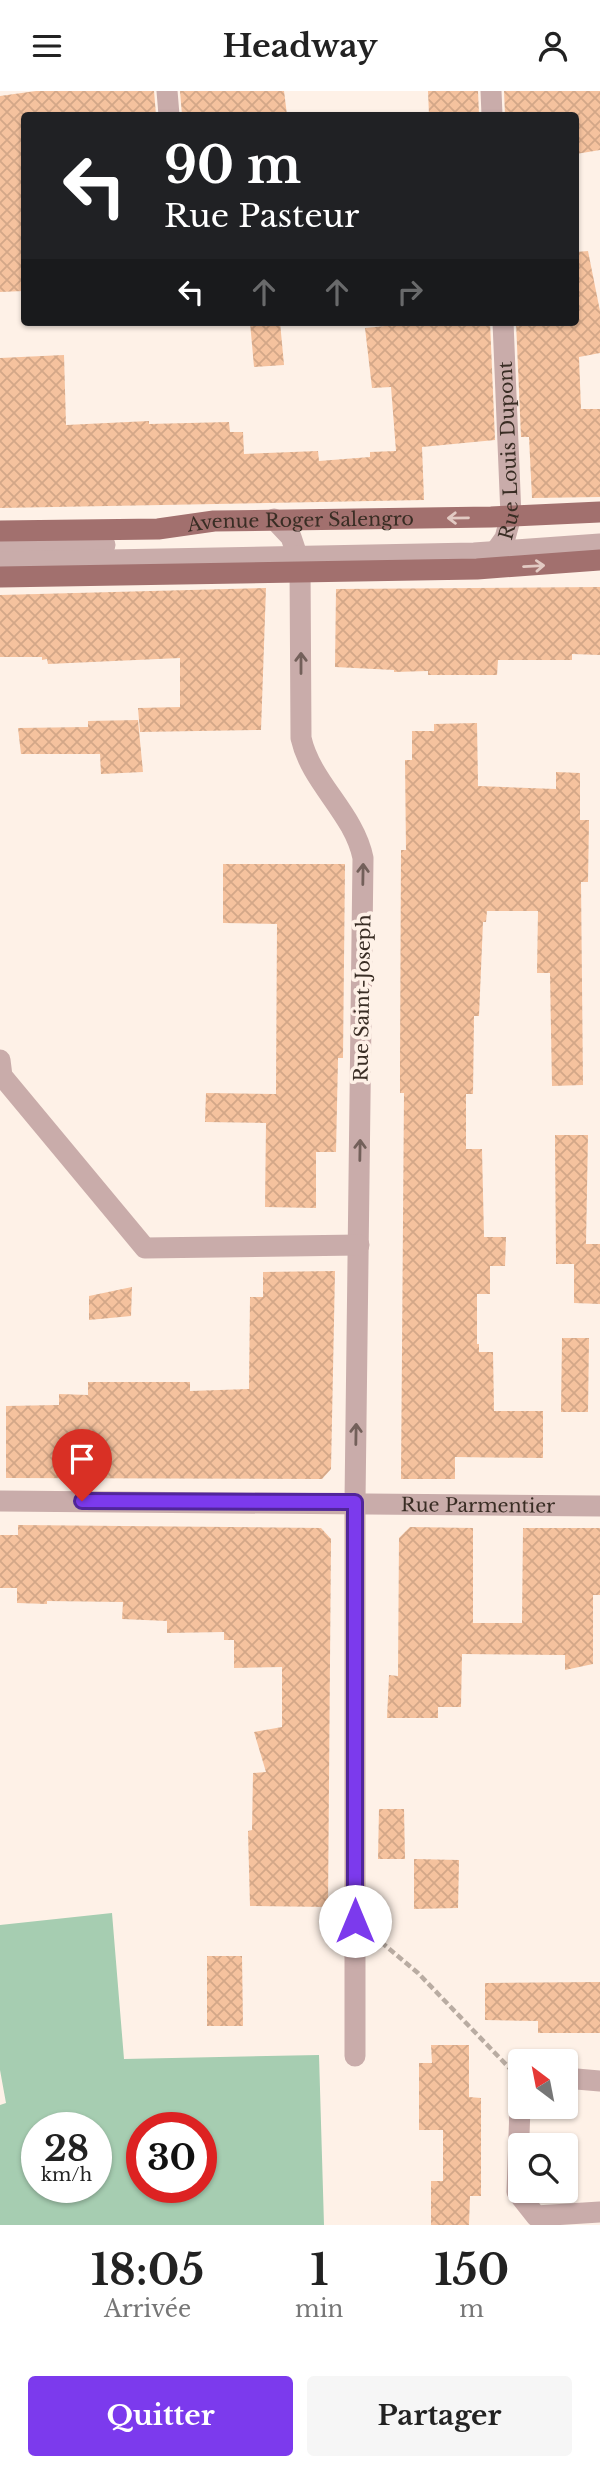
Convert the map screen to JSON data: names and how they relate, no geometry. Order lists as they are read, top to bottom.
{
  "streets": {
    "main road": ["Avenue Roger Salengro"],
    "street": ["Rue Louis Dupont", "Rue Saint-Joseph", "Rue Parmentier"]
  },
  "crossings": [
    ["Rue Louis Dupont", "Avenue Roger Salengro"],
    ["Rue Saint-Joseph", "Rue Parmentier"]
  ],
  "one_way": ["Rue Saint-Joseph"],
  "north": "top left",
  "page": {
    "header": "Headway",
    "turn": ["90 m", "Rue Pasteur"],
    "speed": "28 km/h",
    "limit": "30",
    "eta": [
      "18:05",
      "Arrivée",
      "1",
      "min",
      "150",
      "m"
    ],
    "buttons": ["Quitter", "Partager"]
  }
}
